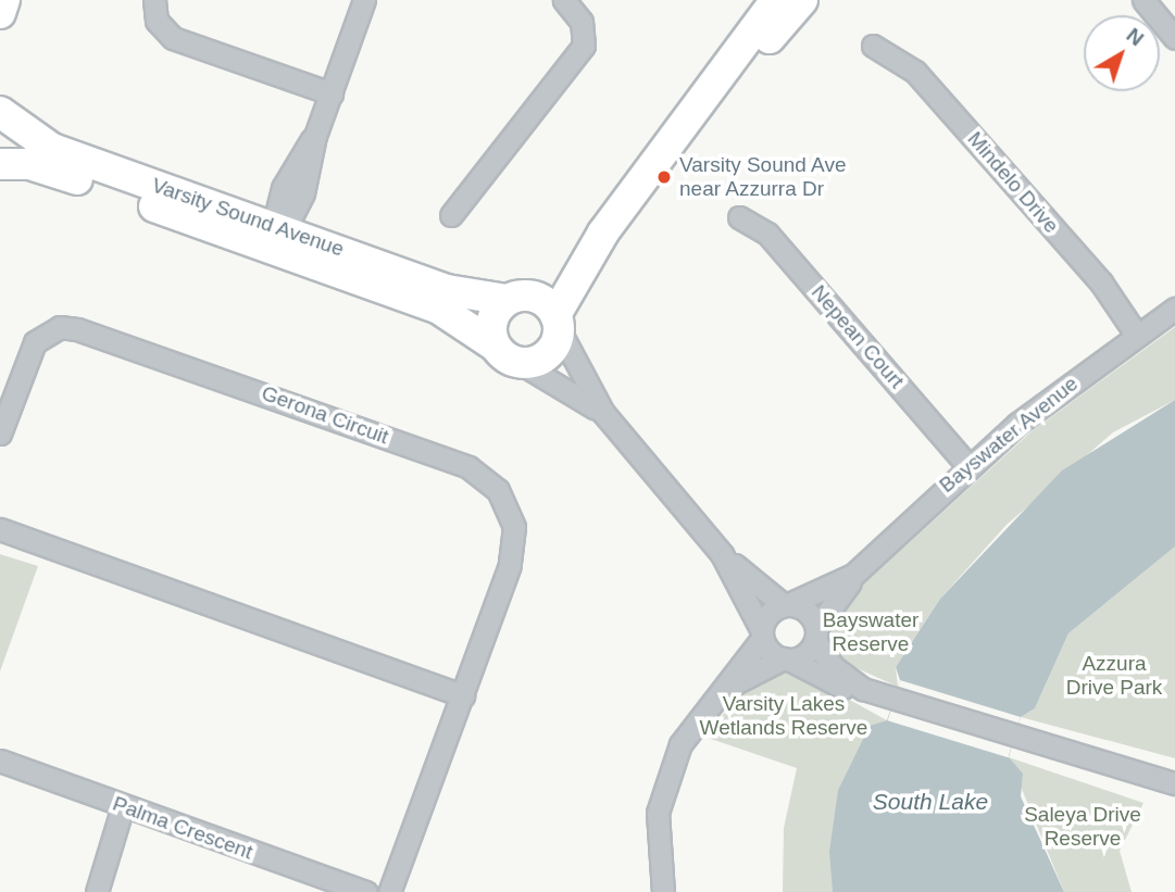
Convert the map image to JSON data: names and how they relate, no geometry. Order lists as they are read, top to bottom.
{
  "streets": {
    "street": [
      "Mindelo Drive",
      "Varsity Sound Avenue",
      "Nepean Court",
      "Gerona Circuit",
      "Bayswater Avenue",
      "Palma Crescent"
    ]
  },
  "crossings": [
    ["Mindelo Drive", "Bayswater Avenue"],
    ["Nepean Court", "Bayswater Avenue"]
  ],
  "water": ["South Lake"],
  "parks": [
    "Bayswater Reserve",
    "Azzura Drive Park",
    "Varsity Lakes Wetlands Reserve",
    "Saleya Drive Reserve"
  ],
  "places": ["Varsity Sound Ave near Azzurra Dr"],
  "north": "top right"
}
